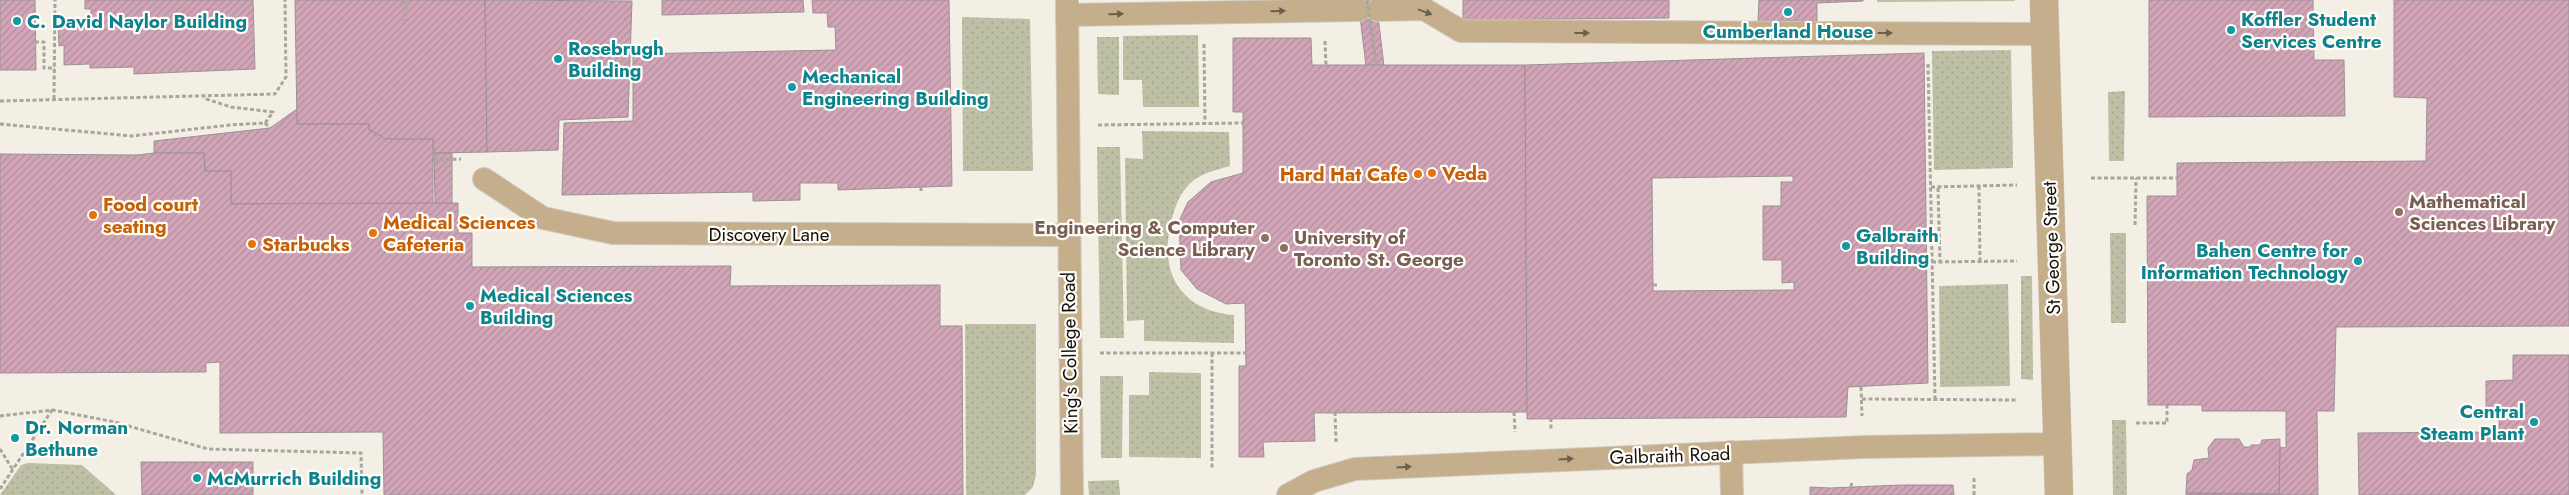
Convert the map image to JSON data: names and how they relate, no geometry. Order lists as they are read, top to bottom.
{
  "streets": {
    "street": ["St George Street"],
    "lane": ["Discovery Lane", "King's College Road", "Galbraith Road"]
  },
  "crossings": [
    ["Discovery Lane", "King's College Road"],
    ["St George Street", "Galbraith Road"]
  ],
  "one_way": ["Galbraith Road"],
  "places": [
    "Cumberland House",
    "C. David Naylor Building",
    "Koffler Student Services Centre",
    "Rosebrugh Building",
    "Mechanical Engineering Building",
    "Veda",
    "Hard Hat Cafe",
    "Mathematical Sciences Library",
    "Food court seating",
    "Medical Sciences Cafeteria",
    "Engineering & Computer Science Library",
    "Starbucks",
    "Galbraith Building",
    "University of Toronto St. George",
    "Bahen Centre for Information Technology",
    "Medical Sciences Building",
    "Central Steam Plant",
    "Dr. Norman Bethune",
    "McMurrich Building"
  ]
}
